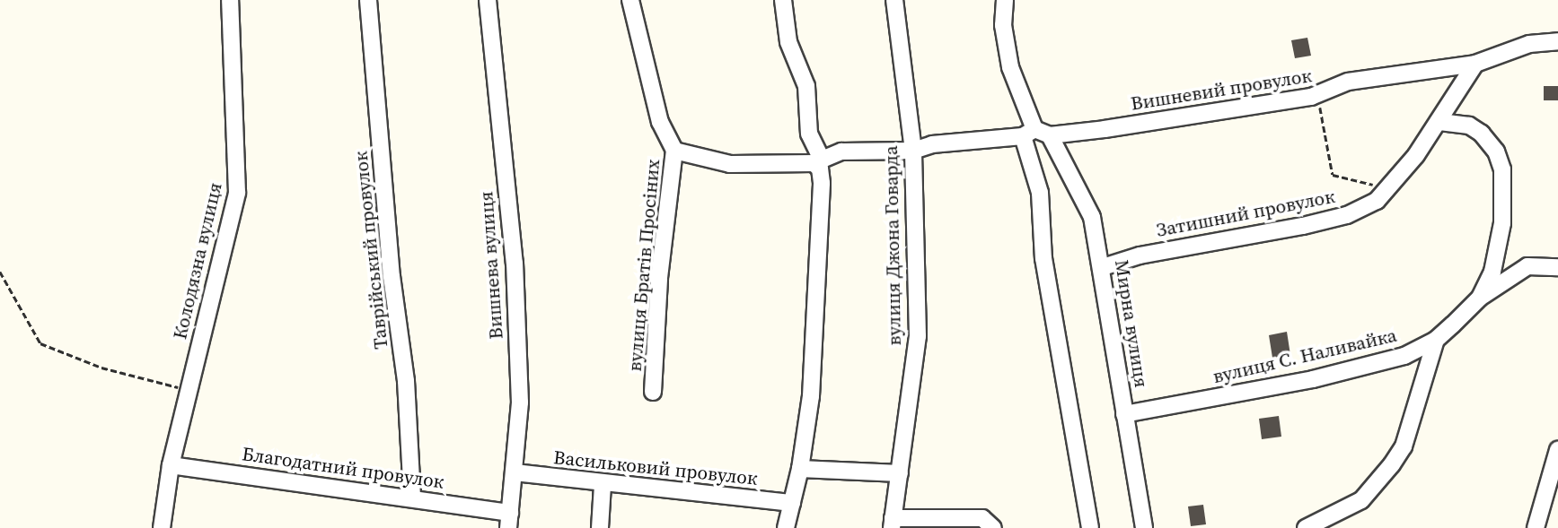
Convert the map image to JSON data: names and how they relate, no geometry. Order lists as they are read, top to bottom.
{
  "streets": {
    "street": [
      "Вишневий провулок",
      "Затишний провулок",
      "вулиця Джона Говарда",
      "Таврійський провулок",
      "Колодязна вулиця",
      "Вишнева вулиця",
      "вулиця Братів Просіних",
      "Мирна вулиця",
      "вулиця С. Наливайка",
      "Благодатний провулок",
      "Васильковий провулок"
    ]
  },
  "crossings": [
    ["Вишневий провулок", "Затишний провулок"],
    ["Вишневий провулок", "вулиця Джона Говарда"],
    ["Вишневий провулок", "вулиця Братів Просіних"],
    ["Вишневий провулок", "Мирна вулиця"],
    ["Затишний провулок", "Мирна вулиця"],
    ["Затишний провулок", "вулиця С. Наливайка"],
    ["Таврійський провулок", "Благодатний провулок"],
    ["Колодязна вулиця", "Благодатний провулок"],
    ["Вишнева вулиця", "Благодатний провулок"],
    ["Вишнева вулиця", "Васильковий провулок"],
    ["Мирна вулиця", "вулиця С. Наливайка"]
  ]
}
